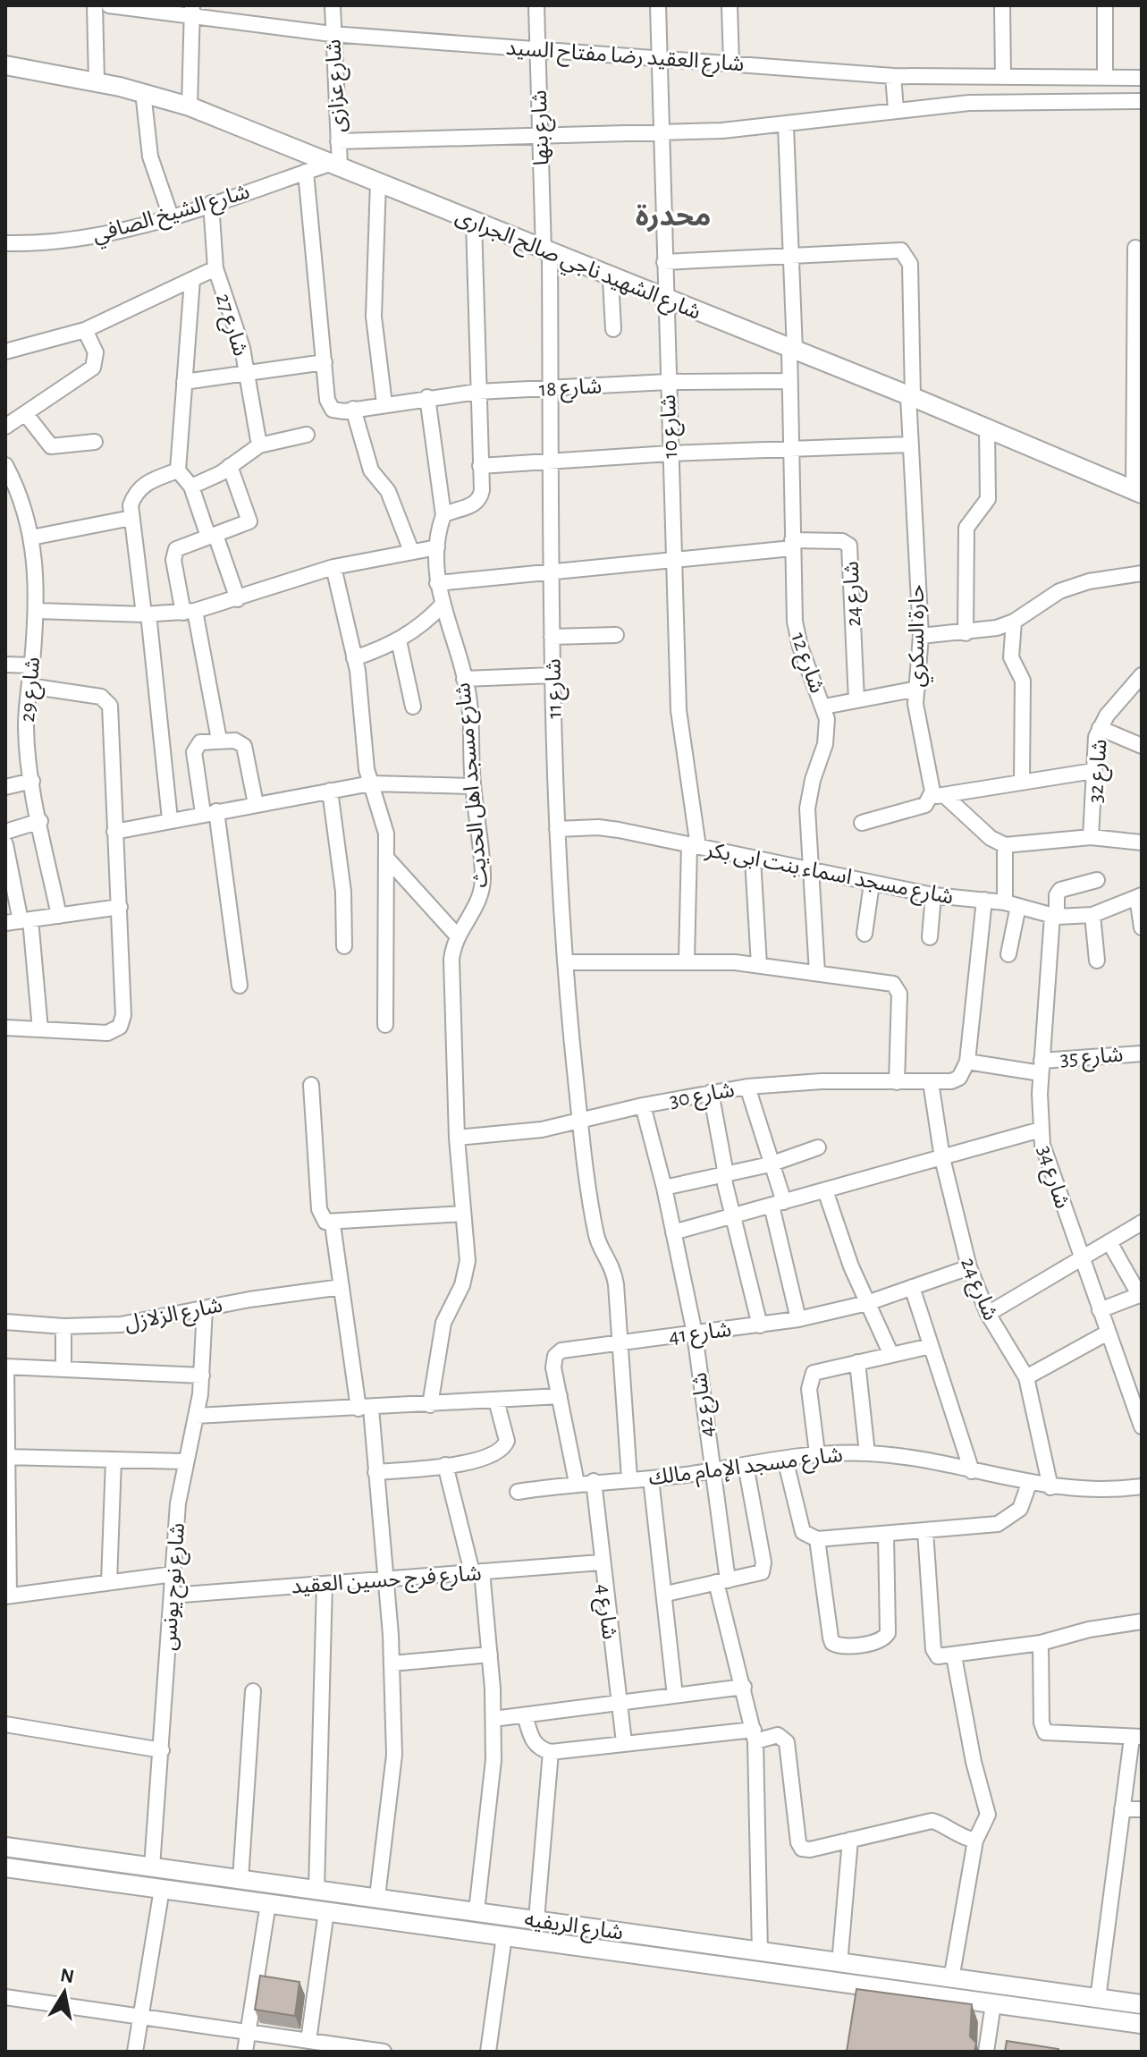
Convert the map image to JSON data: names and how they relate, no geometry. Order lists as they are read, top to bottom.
{
  "streets": {
    "street": [
      "شارع العقيد رضا مفتاح السيد",
      "شارع عزازى",
      "شارع بنها",
      "شارع الشيخ الصافي",
      "شارع الشهيد ناجي صالح الجرارى",
      "شارع 27",
      "شارع 18",
      "شارع 10",
      "شارع 24",
      "حارة السكري",
      "شارع 12",
      "شارع 11",
      "شارع 29",
      "شارع 32",
      "شارع مسجد اهل الحديث",
      "شارع مسجد اسماء بنت ابى بكر",
      "شارع 35",
      "شارع 30",
      "شارع 34",
      "شارع الزلازل",
      "شارع 41",
      "شارع 42",
      "شارع مسجد الإمام مالك",
      "شارع فرج حسين العقيد",
      "شارع نوح يونس",
      "شارع 4",
      "شارع الريفيه"
    ]
  },
  "crossings": [
    ["شارع العقيد رضا مفتاح السيد", "شارع عزازى"],
    ["شارع العقيد رضا مفتاح السيد", "شارع بنها"],
    ["شارع العقيد رضا مفتاح السيد", "شارع 10"],
    ["شارع عزازى", "شارع الشيخ الصافي"],
    ["شارع عزازى", "شارع الشهيد ناجي صالح الجرارى"],
    ["شارع بنها", "شارع الشهيد ناجي صالح الجرارى"],
    ["شارع بنها", "شارع 11"],
    ["شارع الشيخ الصافي", "شارع الشهيد ناجي صالح الجرارى"],
    ["شارع الشيخ الصافي", "شارع 27"],
    ["شارع الشهيد ناجي صالح الجرارى", "شارع 10"],
    ["شارع الشهيد ناجي صالح الجرارى", "حارة السكري"],
    ["شارع الشهيد ناجي صالح الجرارى", "شارع 12"],
    ["شارع الشهيد ناجي صالح الجرارى", "شارع 11"],
    ["شارع 18", "شارع 10"],
    ["شارع 18", "شارع 12"],
    ["شارع 18", "شارع 11"],
    ["شارع 18", "شارع مسجد اهل الحديث"],
    ["شارع 10", "شارع مسجد اسماء بنت ابى بكر"],
    ["شارع 24", "شارع 12"],
    ["شارع 24", "شارع 30"],
    ["شارع 24", "شارع 41"],
    ["شارع 24", "شارع مسجد الإمام مالك"],
    ["حارة السكري", "شارع 12"],
    ["شارع 12", "شارع مسجد اسماء بنت ابى بكر"],
    ["شارع 11", "شارع مسجد اسماء بنت ابى بكر"],
    ["شارع 11", "شارع 30"],
    ["شارع 11", "شارع 41"],
    ["شارع 11", "شارع مسجد الإمام مالك"],
    ["شارع مسجد اهل الحديث", "شارع 30"],
    ["شارع مسجد اسماء بنت ابى بكر", "شارع 34"],
    ["شارع 35", "شارع 30"],
    ["شارع 35", "شارع 34"],
    ["شارع 30", "شارع 42"],
    ["شارع الزلازل", "شارع نوح يونس"],
    ["شارع 41", "شارع 42"],
    ["شارع 41", "شارع مسجد الإمام مالك"],
    ["شارع 42", "شارع مسجد الإمام مالك"],
    ["شارع 42", "شارع الريفيه"],
    ["شارع مسجد الإمام مالك", "شارع 4"],
    ["شارع فرج حسين العقيد", "شارع نوح يونس"],
    ["شارع فرج حسين العقيد", "شارع 4"],
    ["شارع نوح يونس", "شارع الريفيه"]
  ],
  "districts": ["محدرة"],
  "north": "top"
}
